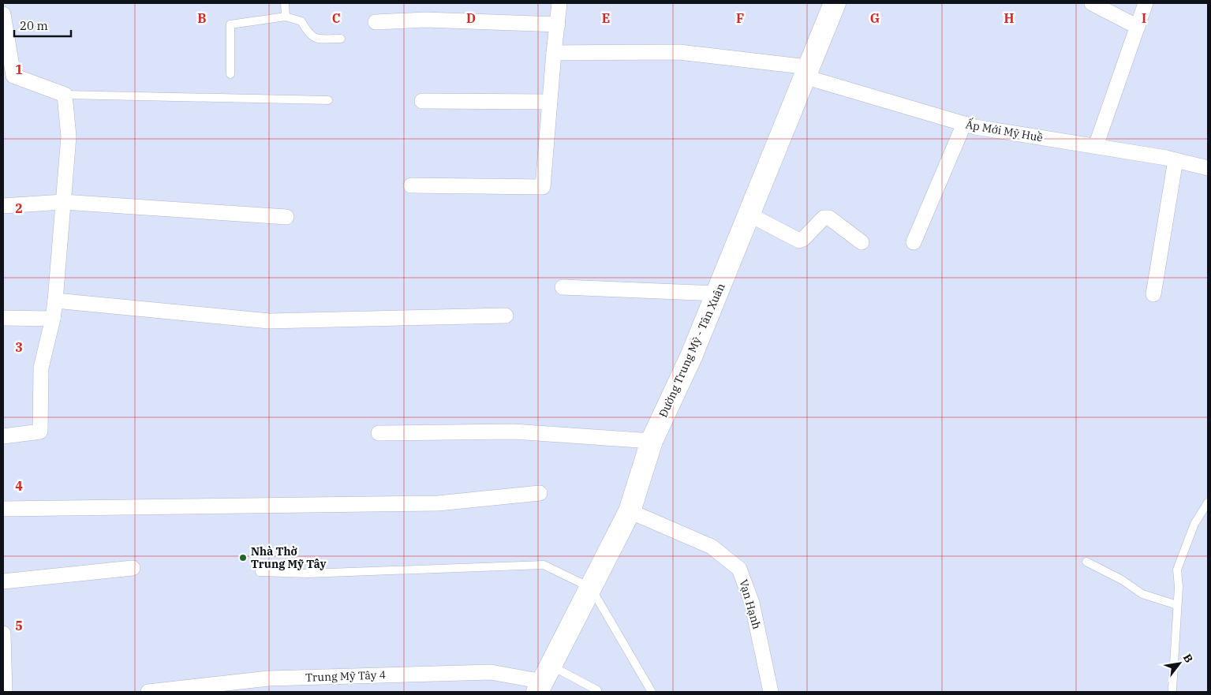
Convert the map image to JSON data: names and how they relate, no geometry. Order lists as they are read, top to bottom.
{
  "streets": {
    "street": [
      "Ấp Mới Mỹ Huề",
      "Đường Trung Mỹ - Tân Xuân",
      "Vạn Hạnh",
      "Trung Mỹ Tây 4"
    ]
  },
  "crossings": [
    ["Ấp Mới Mỹ Huề", "Đường Trung Mỹ - Tân Xuân"],
    ["Đường Trung Mỹ - Tân Xuân", "Vạn Hạnh"],
    ["Đường Trung Mỹ - Tân Xuân", "Trung Mỹ Tây 4"]
  ],
  "places": ["Nhà Thờ Trung Mỹ Tây"],
  "scale_bar": "20 m",
  "north": "top right",
  "grid": {
    "columns": [
      "B",
      "C",
      "D",
      "E",
      "F",
      "G",
      "H",
      "I"
    ],
    "rows": [
      "1",
      "2",
      "3",
      "4",
      "5"
    ]
  }
}
